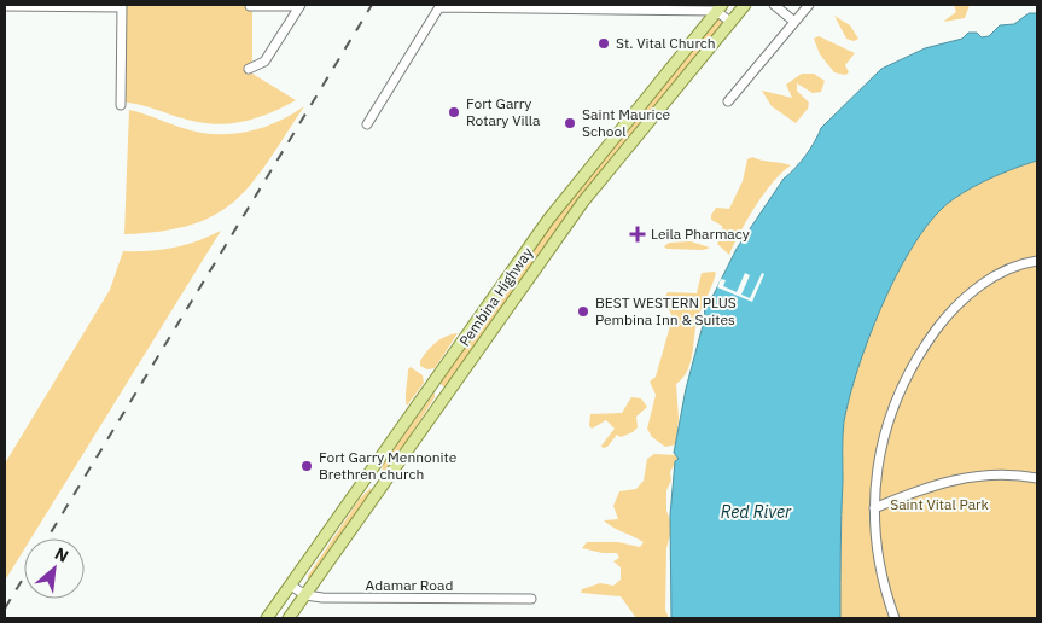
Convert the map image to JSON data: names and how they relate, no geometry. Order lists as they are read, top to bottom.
{
  "streets": {
    "main road": ["Pembina Highway"],
    "street": ["Adamar Road"]
  },
  "crossings": [
    ["Pembina Highway", "Adamar Road"]
  ],
  "water": ["Red River"],
  "parks": ["Saint Vital Park"],
  "places": {
    "other": [
      "St. Vital Church",
      "Fort Garry Rotary Villa",
      "Saint Maurice School",
      "BEST WESTERN PLUS Pembina Inn & Suites",
      "Fort Garry Mennonite Brethren church"
    ],
    "health": ["Leila Pharmacy"]
  },
  "north": "top right"
}
